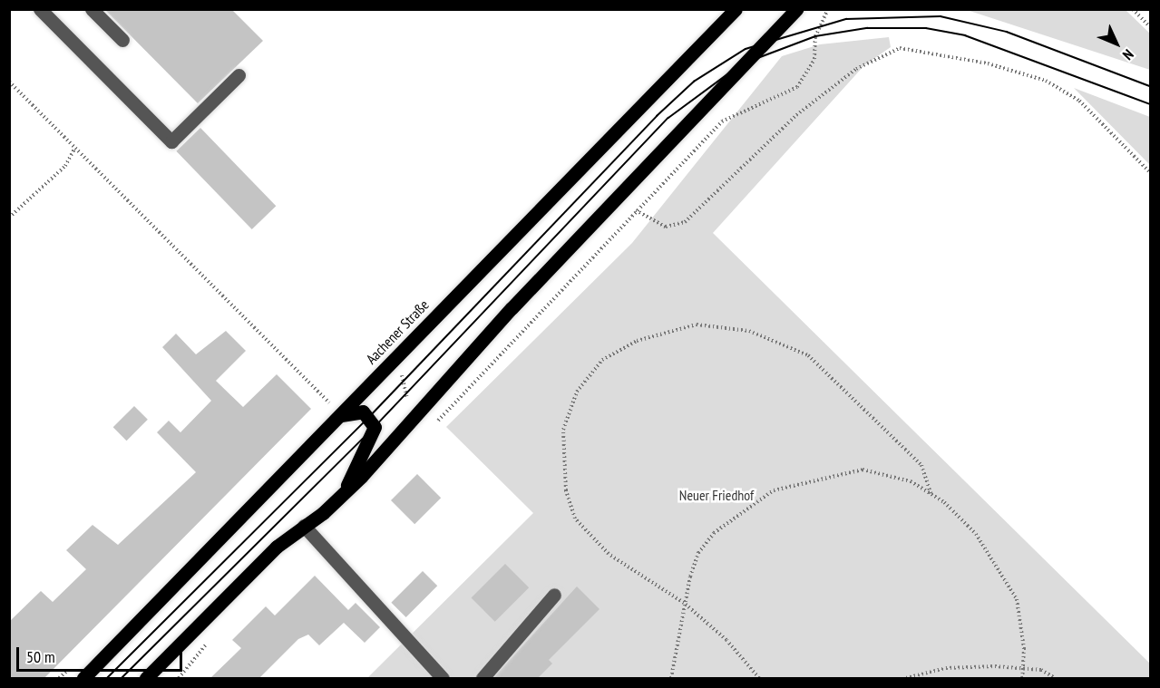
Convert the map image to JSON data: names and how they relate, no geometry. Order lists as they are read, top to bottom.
{
  "streets": {
    "main road": ["Aachener Straße"]
  },
  "parks": ["Neuer Friedhof"],
  "scale_bar": "50 m",
  "north": "bottom right"
}
